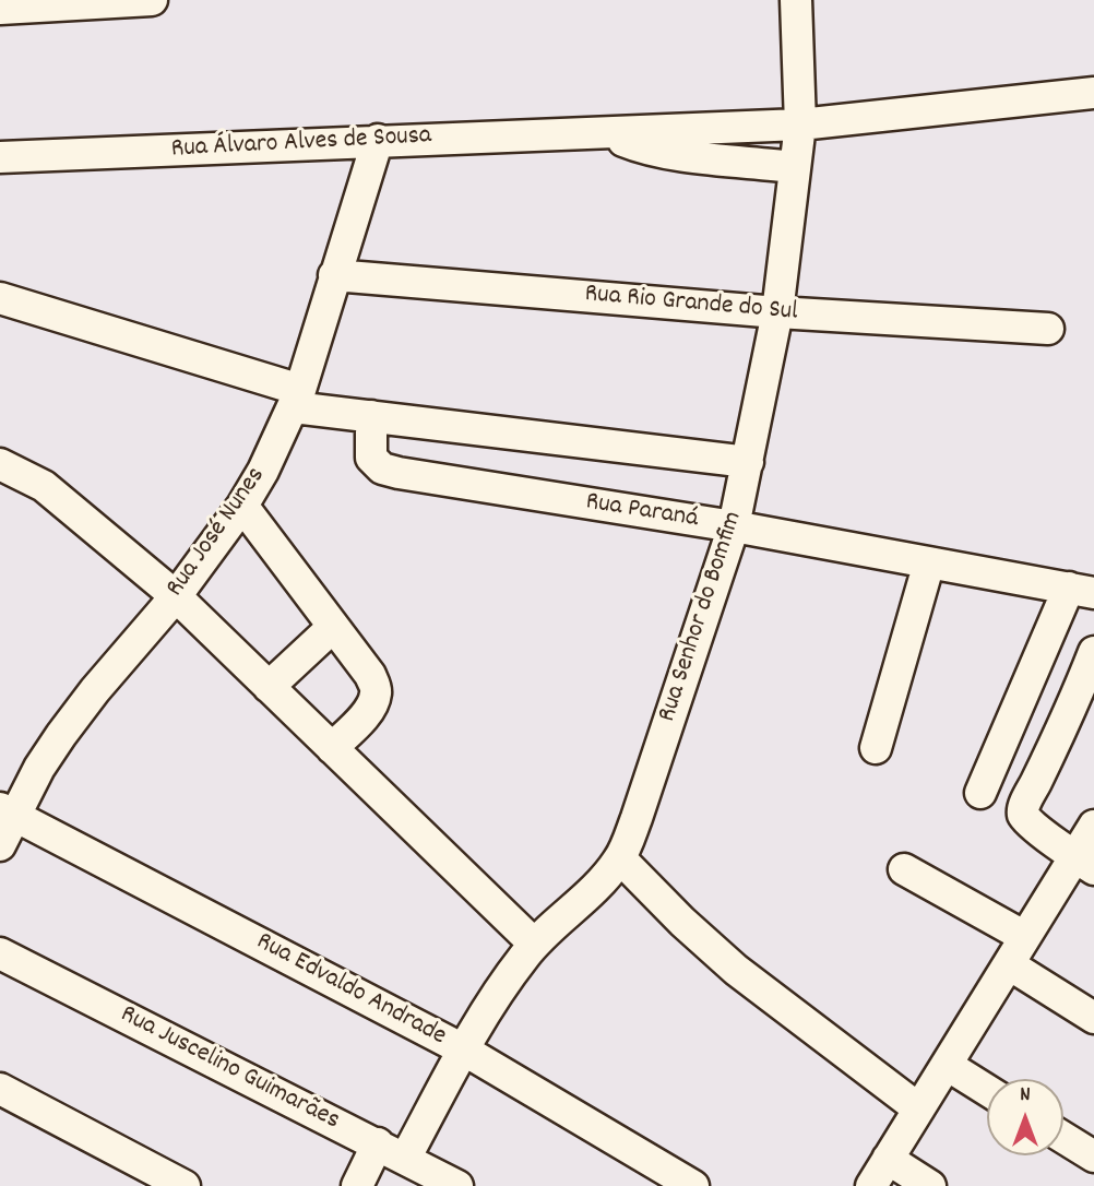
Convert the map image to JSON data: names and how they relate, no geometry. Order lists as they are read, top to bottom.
{
  "streets": {
    "street": [
      "Rua Álvaro Alves de Sousa",
      "Rua Rio Grande do Sul",
      "Rua Paraná",
      "Rua José Nunes",
      "Rua Senhor do Bomfim",
      "Rua Edvaldo Andrade",
      "Rua Juscelino Guimarães"
    ]
  },
  "crossings": [
    ["Rua Álvaro Alves de Sousa", "Rua José Nunes"],
    ["Rua Álvaro Alves de Sousa", "Rua Senhor do Bomfim"],
    ["Rua Rio Grande do Sul", "Rua José Nunes"],
    ["Rua Rio Grande do Sul", "Rua Senhor do Bomfim"],
    ["Rua Paraná", "Rua Senhor do Bomfim"],
    ["Rua José Nunes", "Rua Edvaldo Andrade"],
    ["Rua Senhor do Bomfim", "Rua Edvaldo Andrade"],
    ["Rua Senhor do Bomfim", "Rua Juscelino Guimarães"]
  ],
  "north": "top"
}
